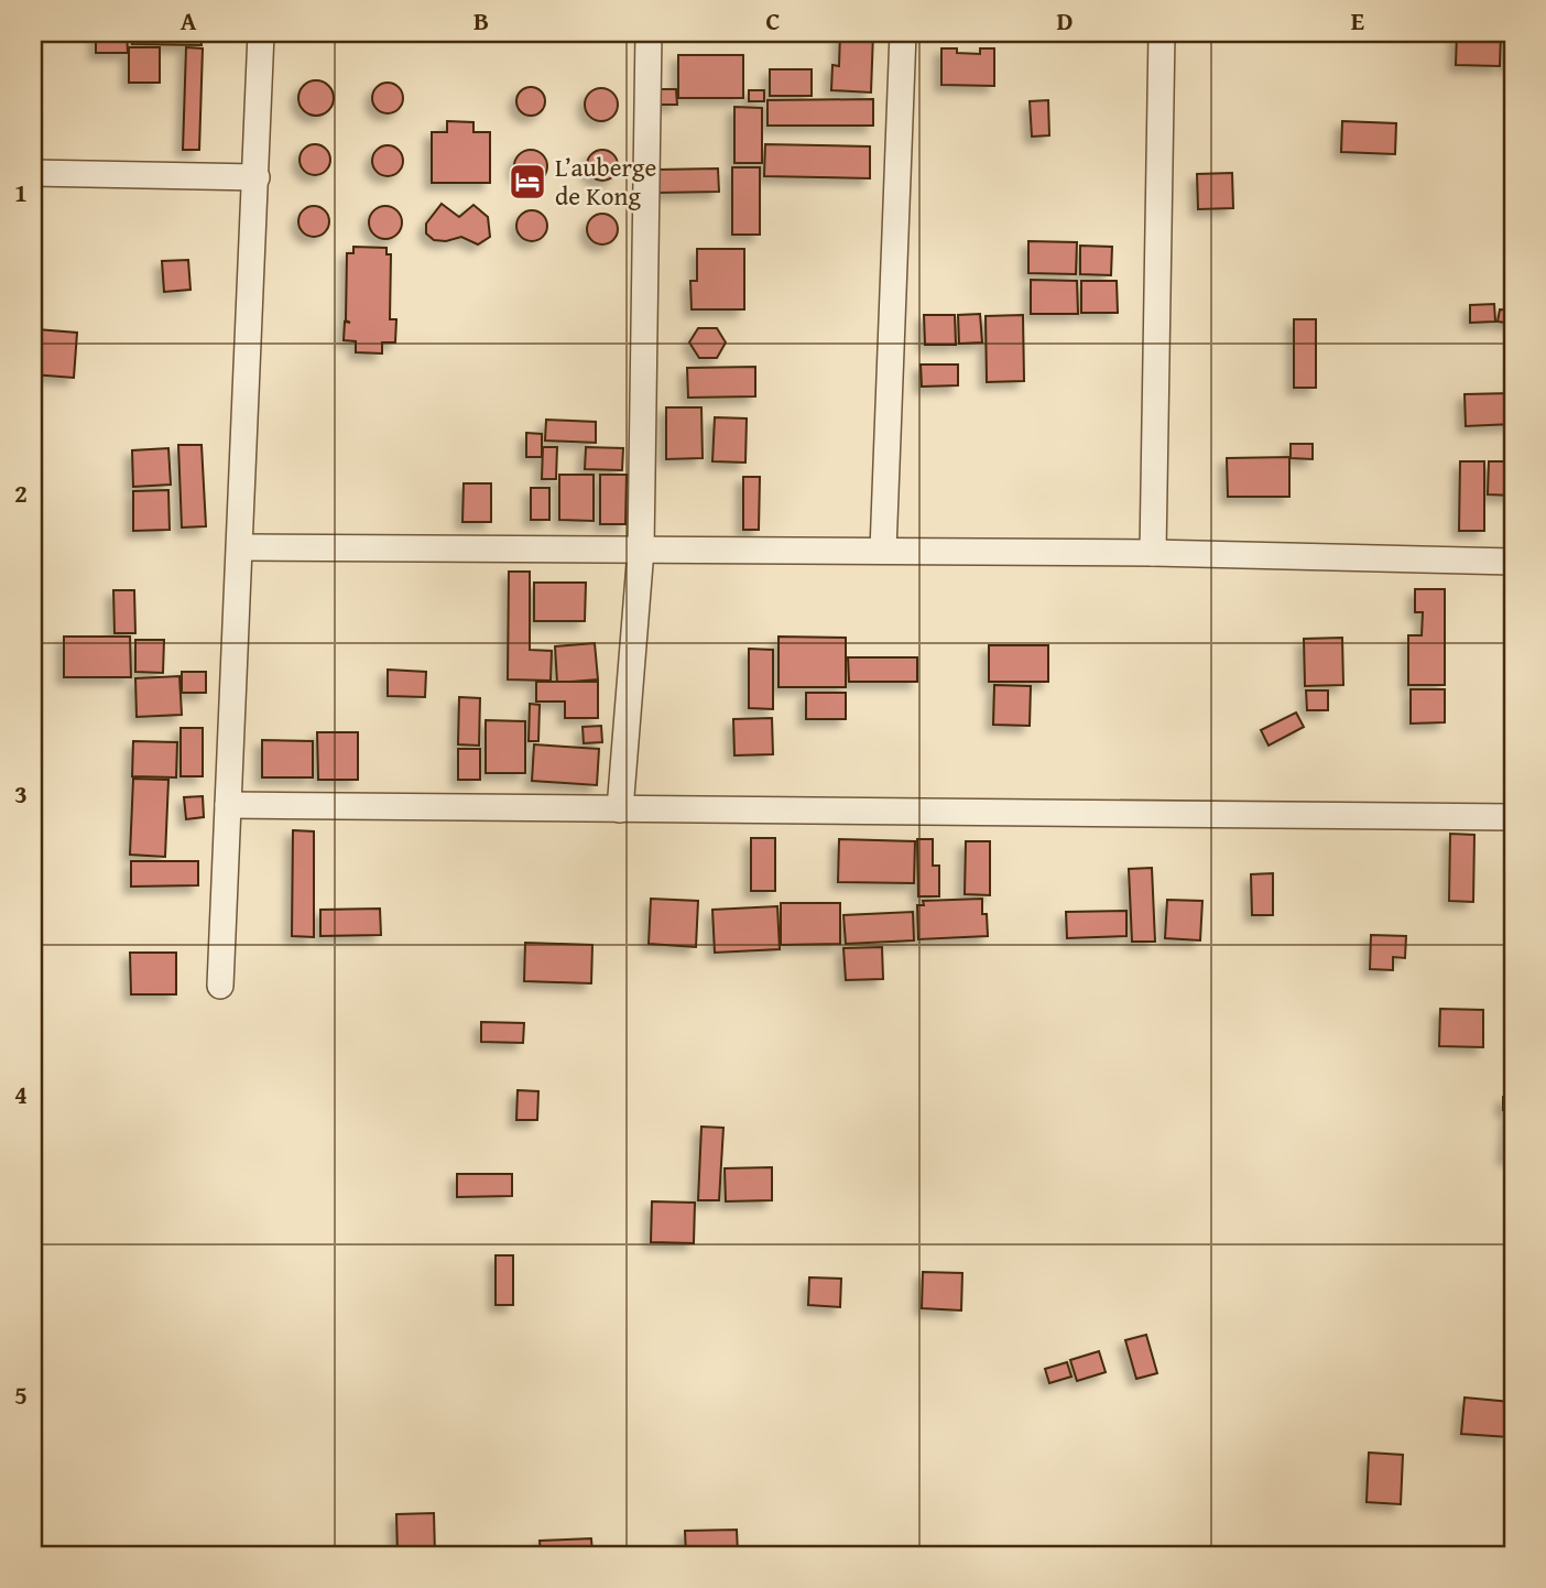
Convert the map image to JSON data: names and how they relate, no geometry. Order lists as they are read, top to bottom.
{
  "places": {
    "hotel": ["L’auberge de Kong"]
  },
  "grid": {
    "columns": [
      "A",
      "B",
      "C",
      "D",
      "E"
    ],
    "rows": [
      "1",
      "2",
      "3",
      "4",
      "5"
    ]
  }
}
